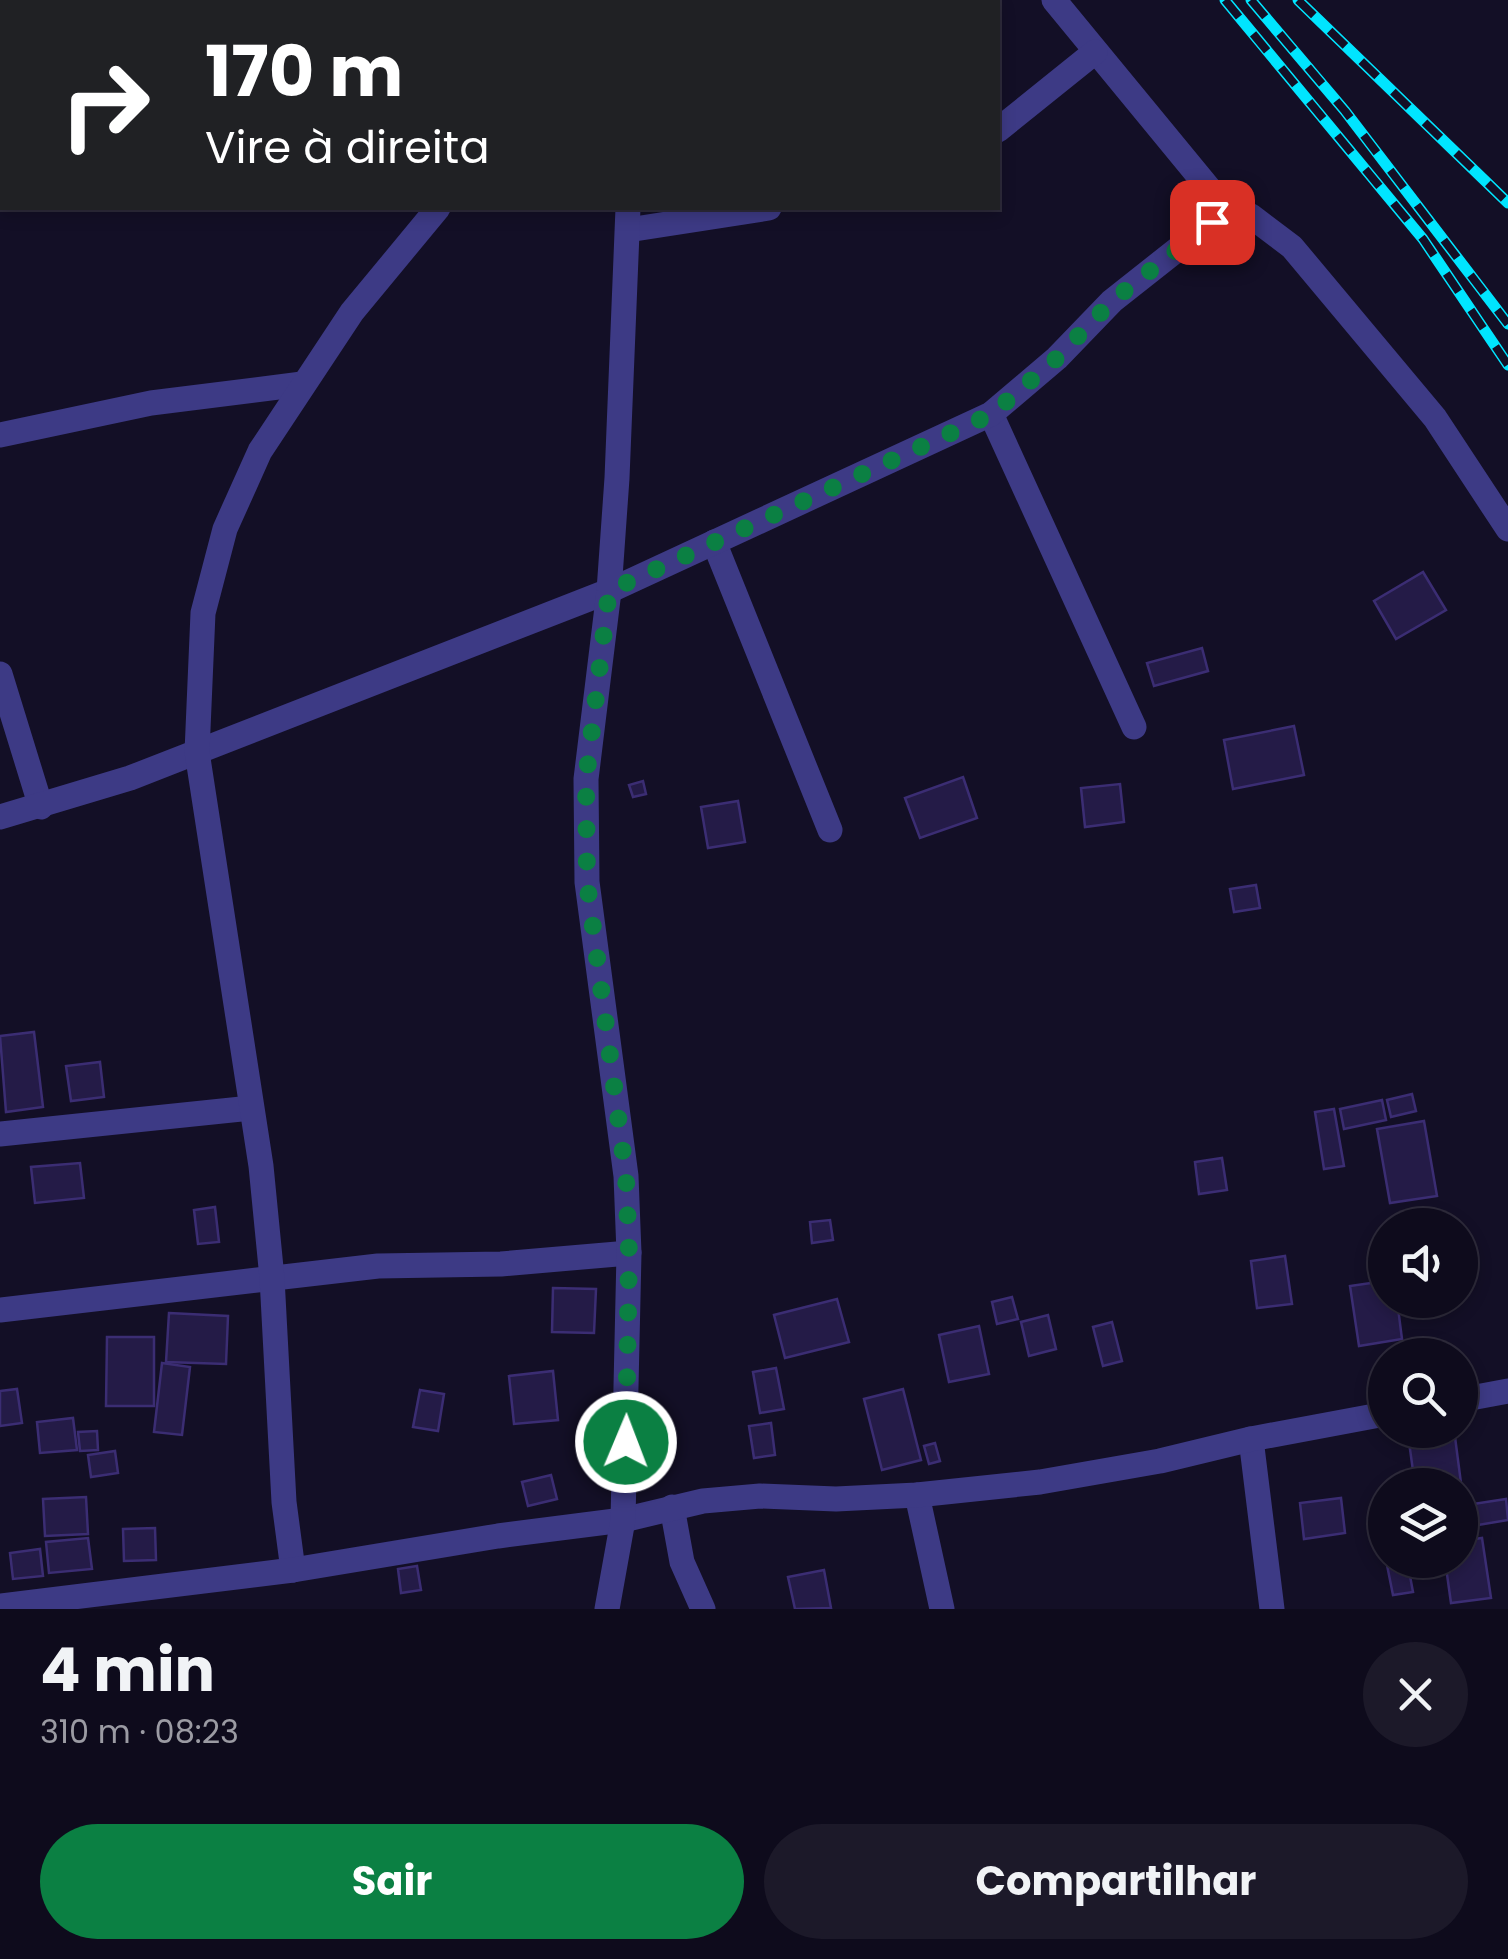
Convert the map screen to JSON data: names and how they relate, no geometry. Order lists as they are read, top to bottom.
{
  "page": {
    "turn": ["170 m", "Vire à direita"],
    "heading": ["4 min", "310 m · 08:23"],
    "buttons": ["Sair", "Compartilhar"]
  }
}
